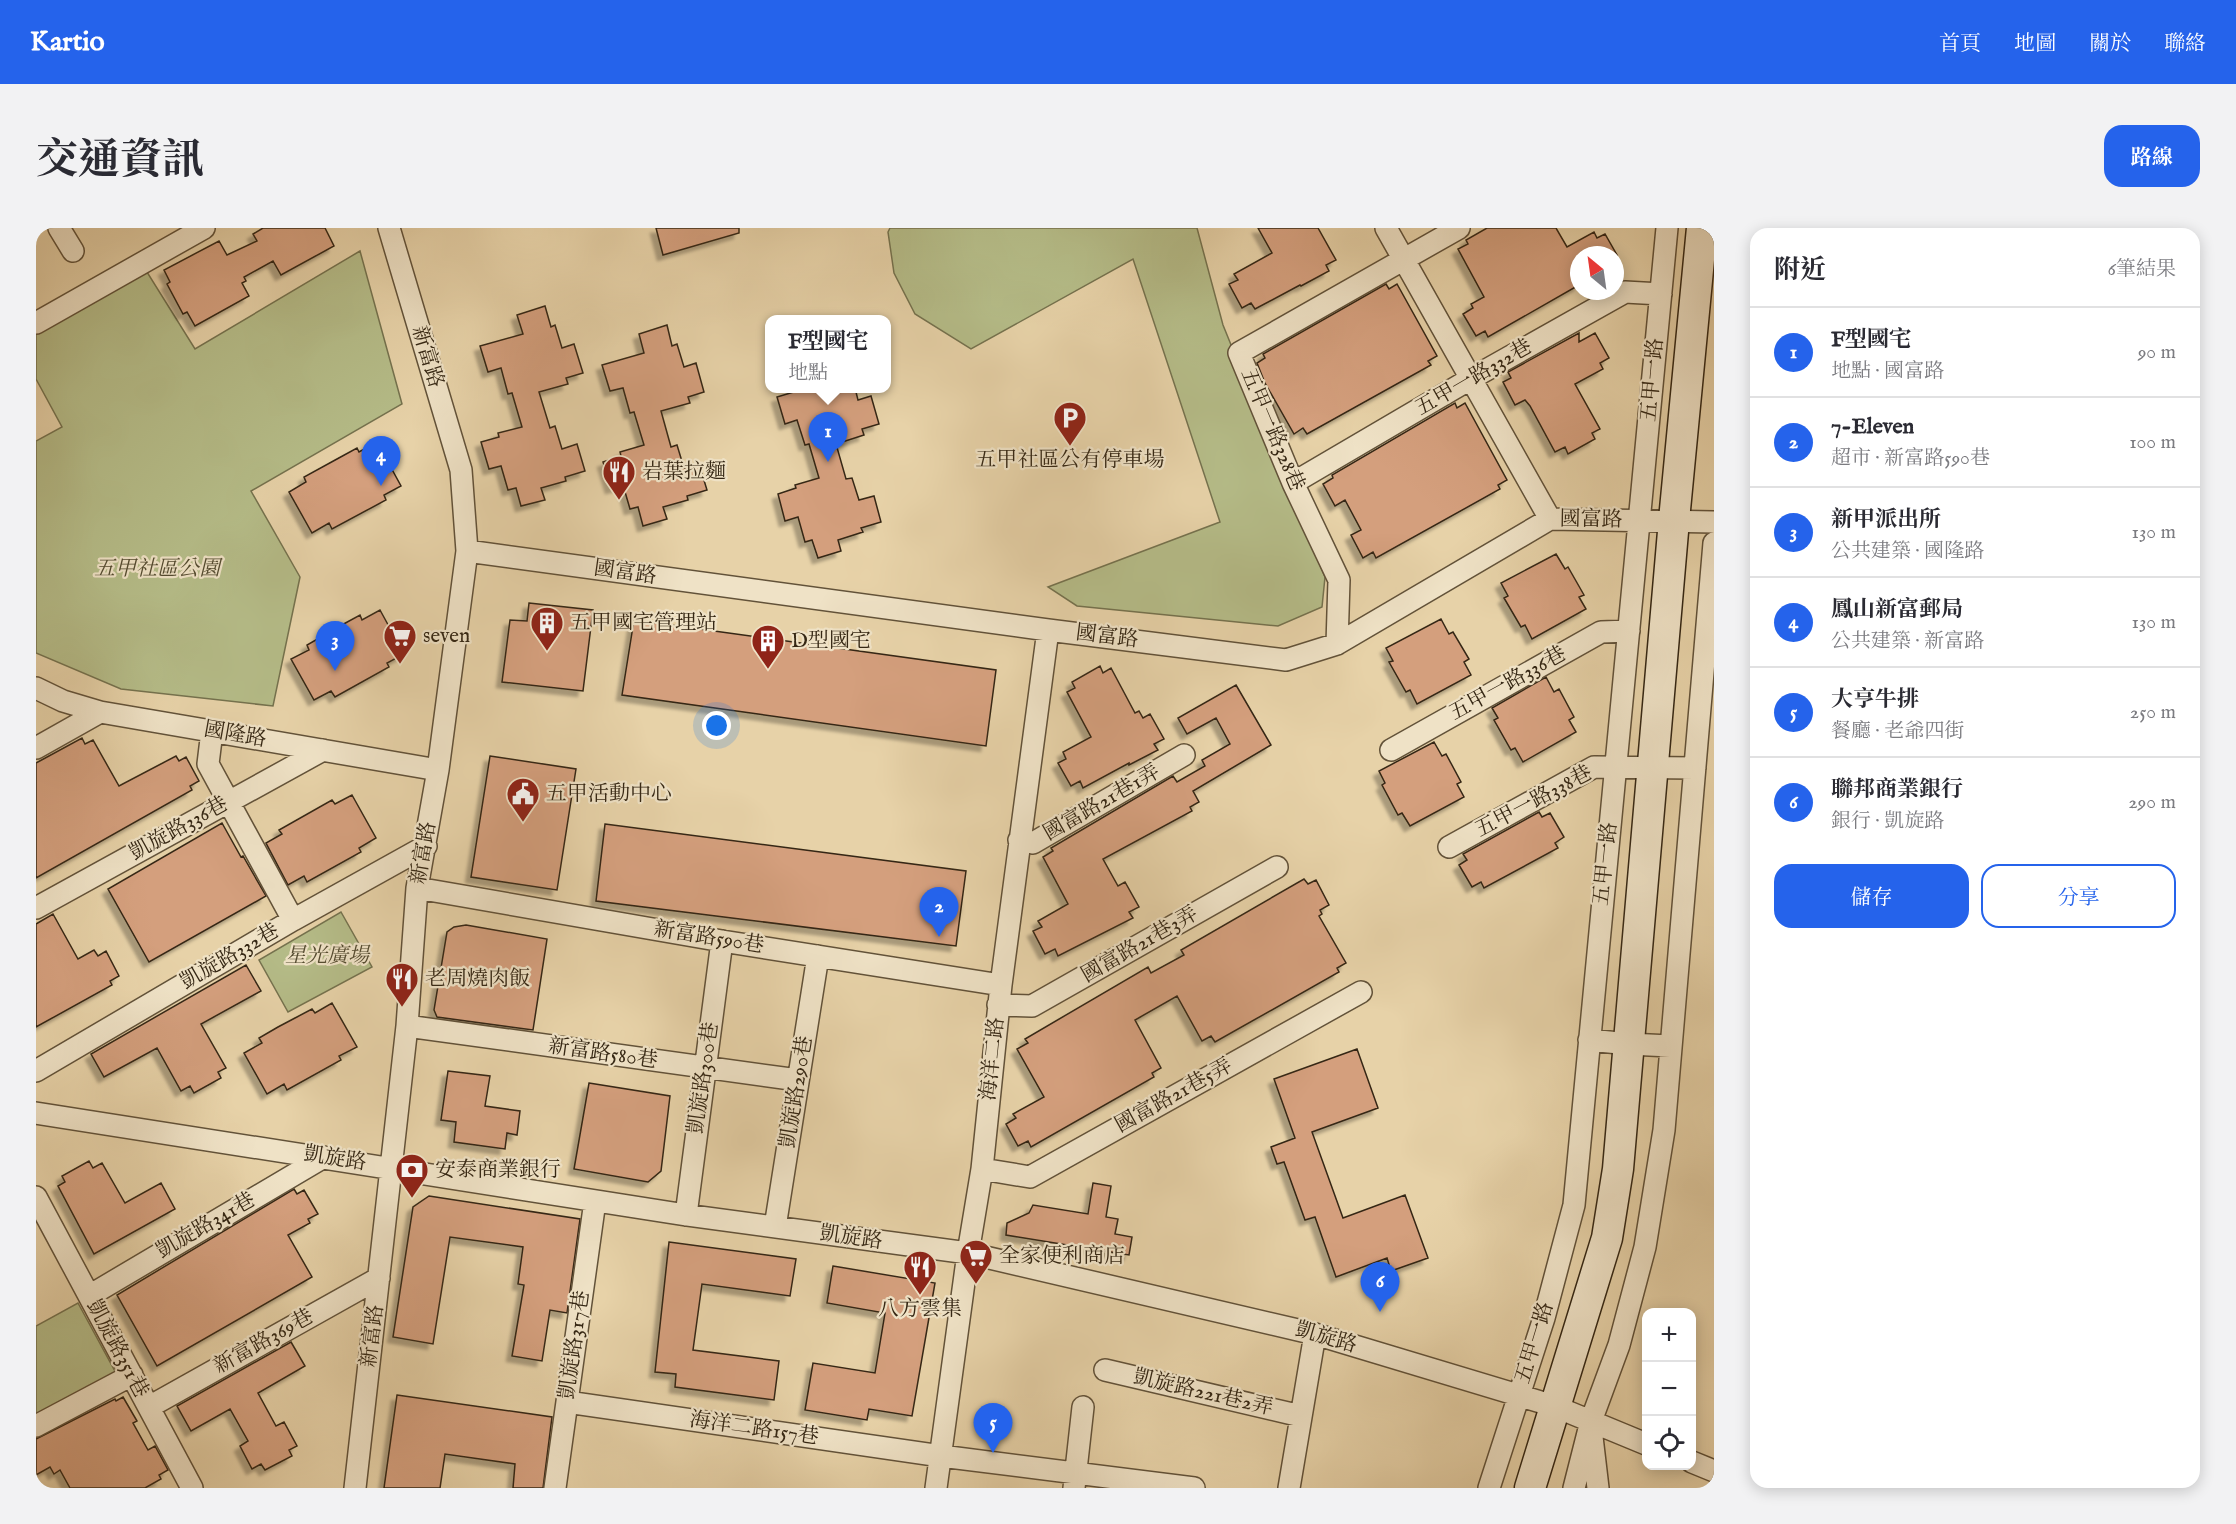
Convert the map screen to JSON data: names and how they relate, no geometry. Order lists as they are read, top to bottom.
{
  "streets": {
    "main road": ["五甲一路"],
    "street": [
      "新富路",
      "五甲一路332巷",
      "五甲一路328巷",
      "國富路",
      "五甲一路336巷",
      "國隆路",
      "五甲一路338巷",
      "國富路21巷1弄",
      "凱旋路336巷",
      "新富路590巷",
      "國富路21巷3弄",
      "凱旋路332巷",
      "新富路580巷",
      "海洋二路",
      "凱旋路300巷",
      "凱旋路290巷",
      "國富路21巷5弄",
      "凱旋路",
      "凱旋路341巷",
      "新富路369巷",
      "凱旋路317巷",
      "凱旋路351巷",
      "凱旋路221巷2弄",
      "海洋二路157巷"
    ]
  },
  "crossings": [
    ["新富路", "國富路"],
    ["新富路", "國隆路"],
    ["新富路", "新富路590巷"],
    ["新富路", "凱旋路332巷"],
    ["新富路", "新富路580巷"],
    ["新富路", "凱旋路"],
    ["新富路", "新富路369巷"],
    ["五甲一路332巷", "五甲一路"],
    ["五甲一路332巷", "五甲一路328巷"],
    ["五甲一路", "國富路"],
    ["五甲一路", "五甲一路336巷"],
    ["五甲一路", "五甲一路338巷"],
    ["五甲一路", "凱旋路"],
    ["五甲一路328巷", "國富路"],
    ["國富路", "海洋二路"],
    ["國隆路", "凱旋路336巷"],
    ["國富路21巷1弄", "海洋二路"],
    ["新富路590巷", "國富路21巷3弄"],
    ["新富路590巷", "海洋二路"],
    ["新富路590巷", "凱旋路300巷"],
    ["新富路590巷", "凱旋路290巷"],
    ["國富路21巷3弄", "海洋二路"],
    ["新富路580巷", "凱旋路300巷"],
    ["新富路580巷", "凱旋路290巷"],
    ["海洋二路", "國富路21巷5弄"],
    ["海洋二路", "凱旋路"],
    ["海洋二路", "海洋二路157巷"],
    ["凱旋路300巷", "凱旋路"],
    ["凱旋路290巷", "凱旋路"],
    ["凱旋路", "凱旋路341巷"],
    ["凱旋路", "凱旋路317巷"],
    ["凱旋路341巷", "凱旋路351巷"],
    ["新富路369巷", "凱旋路351巷"],
    ["凱旋路317巷", "海洋二路157巷"]
  ],
  "parks": ["五甲社區公園", "星光廣場"],
  "places": {
    "parking": ["五甲社區公有停車場"],
    "restaurant": ["岩葉拉麵", "老周燒肉飯", "八方雲集"],
    "building": ["五甲國宅管理站", "D型國宅"],
    "supermarket": ["seven", "全家便利商店"],
    "public building": ["五甲活動中心"],
    "bank": ["安泰商業銀行"]
  },
  "north": "top left",
  "page": {
    "header": "Kartio",
    "nav": [
      "首頁",
      "地圖",
      "關於",
      "聯絡"
    ],
    "title": "交通資訊",
    "buttons": [
      "路線",
      ["儲存", "分享"]
    ],
    "heading": ["附近", "6筆結果"],
    "list": [
      {
        "mark": "1",
        "name": "F型國宅",
        "note": "地點 · 國富路",
        "value": "90 m"
      },
      {
        "mark": "2",
        "name": "7-Eleven",
        "note": "超市 · 新富路590巷",
        "value": "100 m"
      },
      {
        "mark": "3",
        "name": "新甲派出所",
        "note": "公共建築 · 國隆路",
        "value": "130 m"
      },
      {
        "mark": "4",
        "name": "鳳山新富郵局",
        "note": "公共建築 · 新富路",
        "value": "130 m"
      },
      {
        "mark": "5",
        "name": "大亨牛排",
        "note": "餐廳 · 老爺四街",
        "value": "250 m"
      },
      {
        "mark": "6",
        "name": "聯邦商業銀行",
        "note": "銀行 · 凱旋路",
        "value": "290 m"
      }
    ],
    "popup": ["F型國宅", "地點"],
    "pins": [
      "1",
      "4",
      "3",
      "2",
      "6",
      "5"
    ],
    "map_buttons": ["+", "−"]
  }
}
